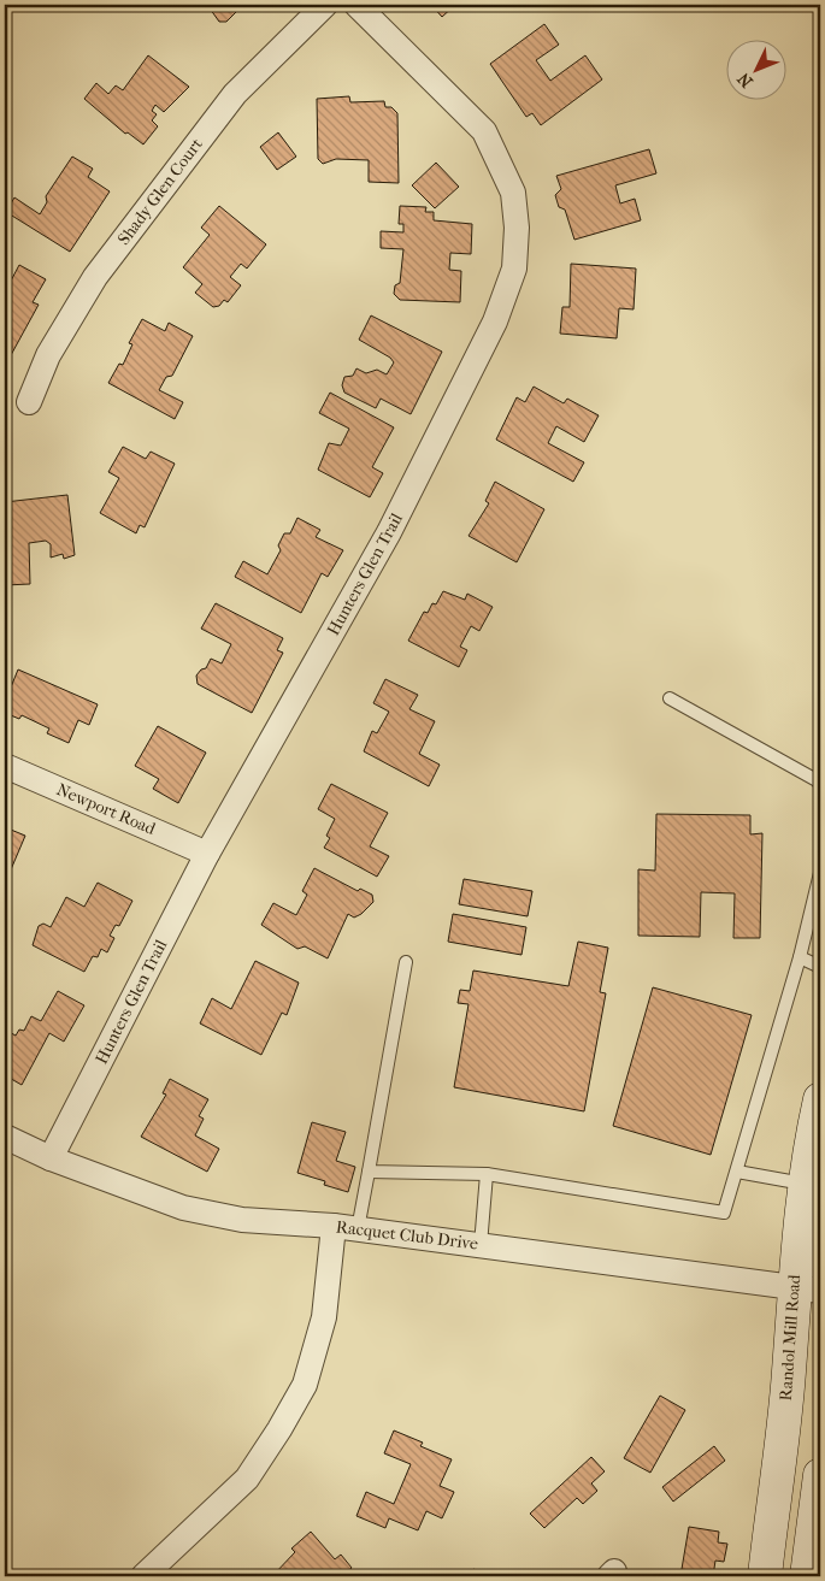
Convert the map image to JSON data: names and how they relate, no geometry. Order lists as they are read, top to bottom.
{
  "streets": {
    "main road": ["Randol Mill Road"],
    "street": [
      "Shady Glen Court",
      "Hunters Glen Trail",
      "Newport Road",
      "Racquet Club Drive"
    ]
  },
  "crossings": [
    ["Hunters Glen Trail", "Newport Road"],
    ["Hunters Glen Trail", "Racquet Club Drive"],
    ["Racquet Club Drive", "Randol Mill Road"]
  ],
  "north": "bottom left"
}
